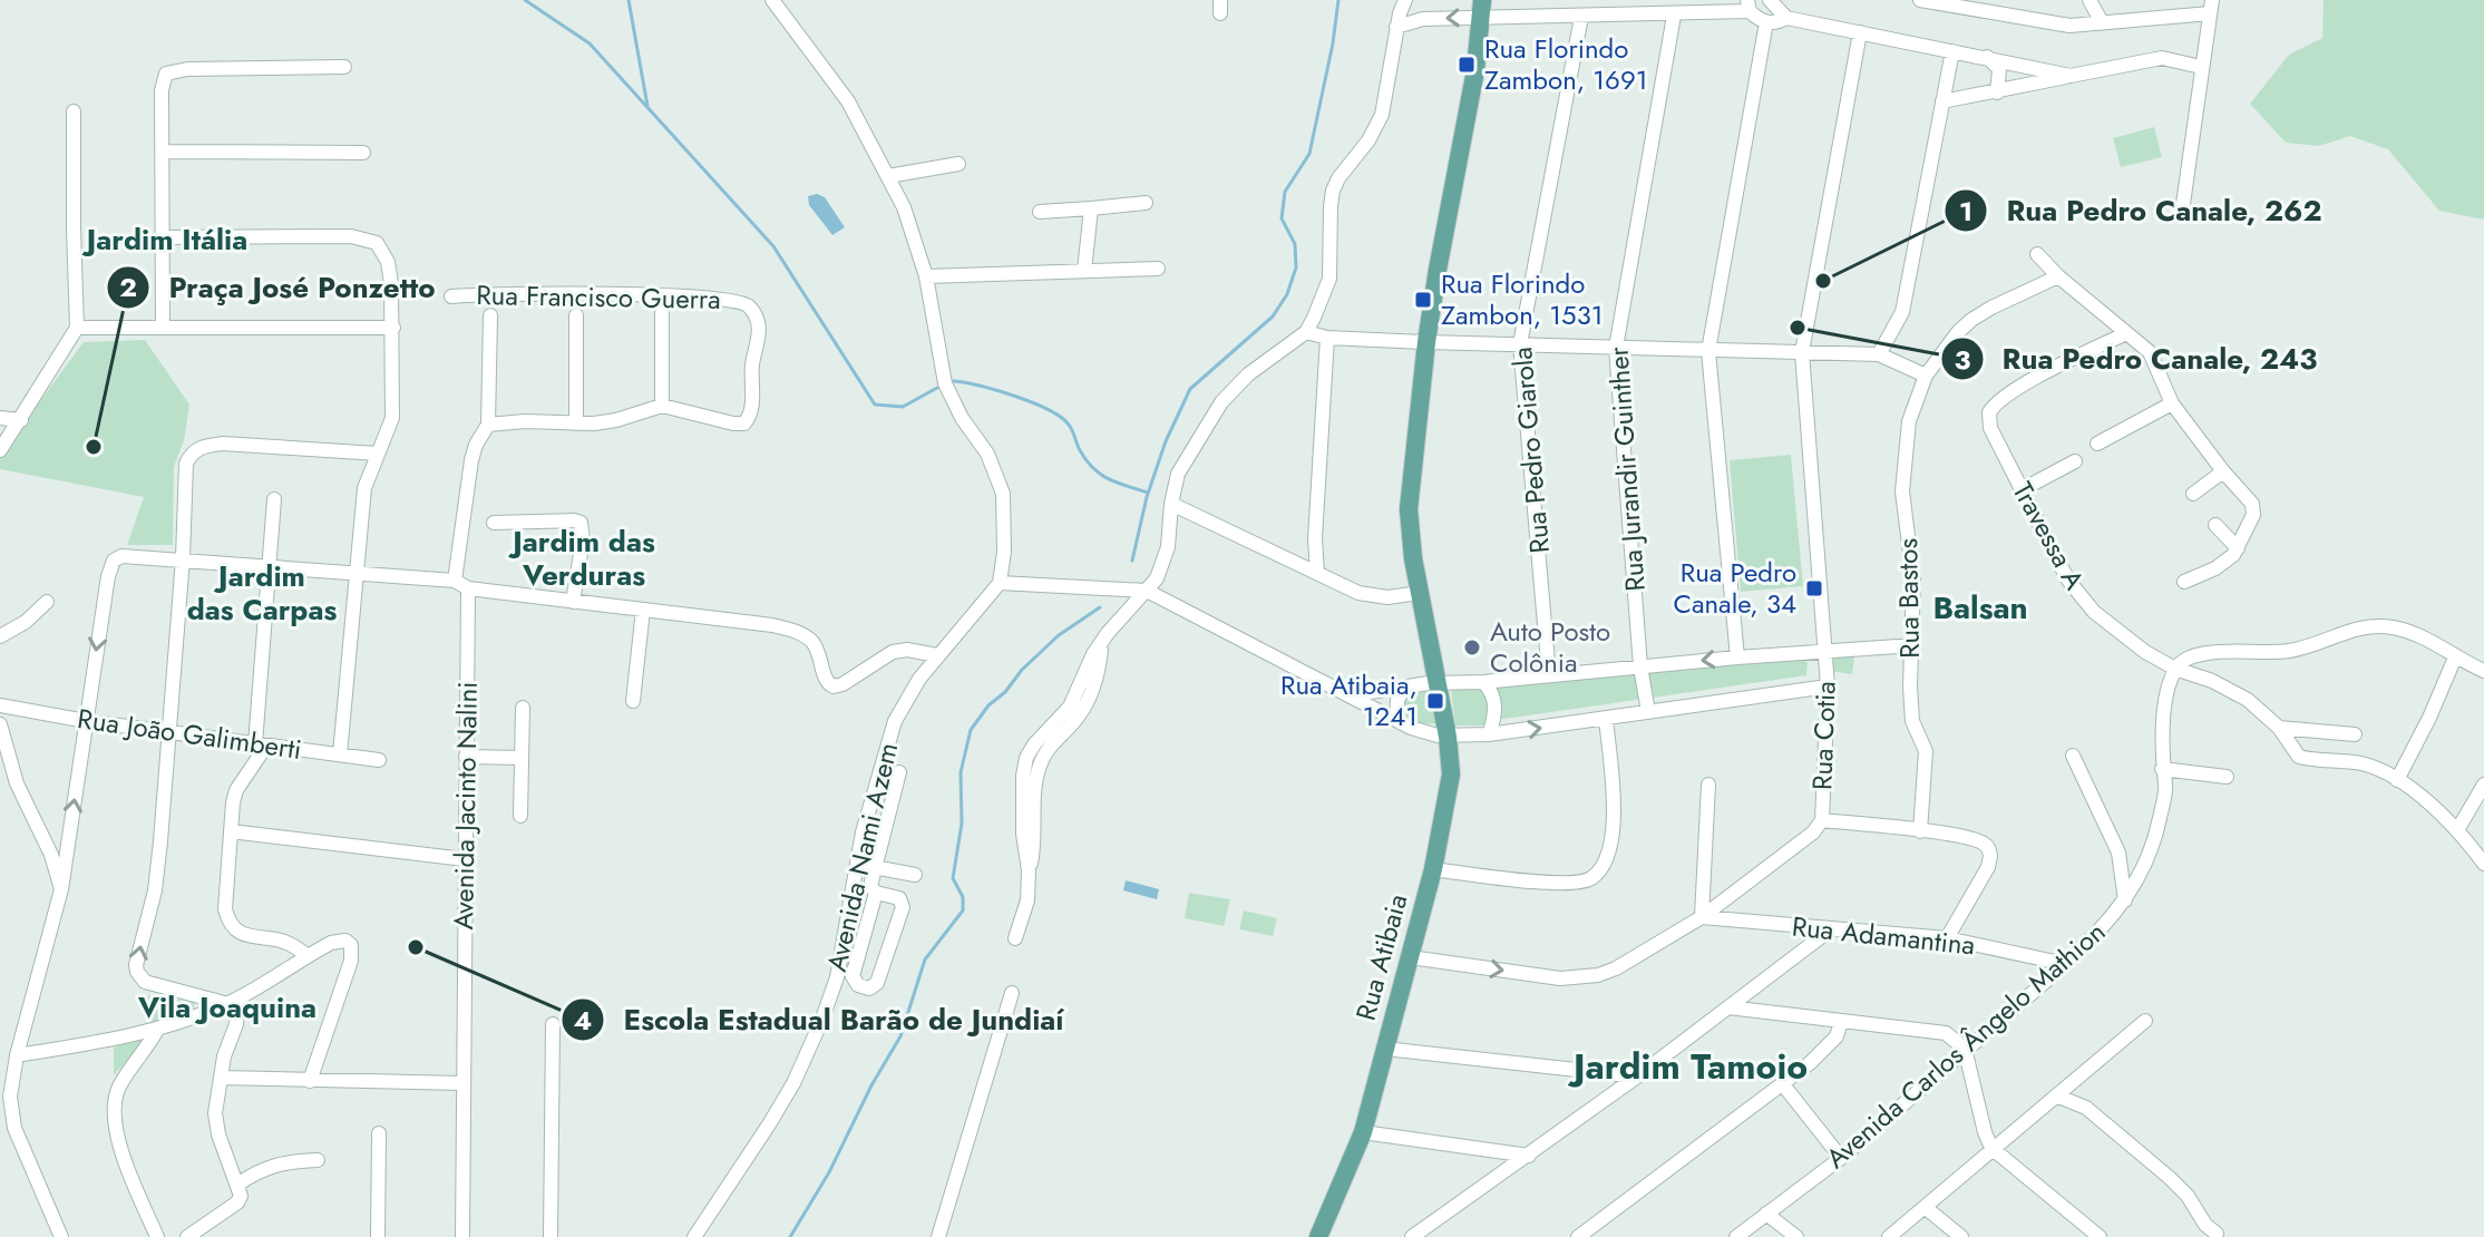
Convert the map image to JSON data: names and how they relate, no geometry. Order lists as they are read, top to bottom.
{
  "streets": {
    "main road": ["Rua Atibaia"],
    "street": [
      "Rua Francisco Guerra",
      "Rua Pedro Giarola",
      "Rua Jurandir Guinther",
      "Travessa A",
      "Rua Bastos",
      "Rua João Galimberti",
      "Rua Cotia",
      "Avenida Jacinto Nalini",
      "Avenida Nami Azem",
      "Rua Adamantina",
      "Avenida Carlos Ângelo Mathion"
    ]
  },
  "crossings": [
    ["Travessa A", "Avenida Carlos Ângelo Mathion"],
    ["Rua Adamantina", "Avenida Carlos Ângelo Mathion"]
  ],
  "districts": [
    "Jardim Itália",
    "Jardim das Verduras",
    "Jardim das Carpas",
    "Balsan",
    "Vila Joaquina",
    "Jardim Tamoio"
  ],
  "places": {
    "transit": [
      "Rua Florindo Zambon, 1691",
      "Rua Florindo Zambon, 1531",
      "Rua Pedro Canale, 34",
      "Rua Atibaia, 1241"
    ],
    "other": [
      "Rua Pedro Canale, 262",
      "Rua Pedro Canale, 243",
      "Praça José Ponzetto",
      "Auto Posto Colônia",
      "Escola Estadual Barão de Jundiaí"
    ]
  }
}
